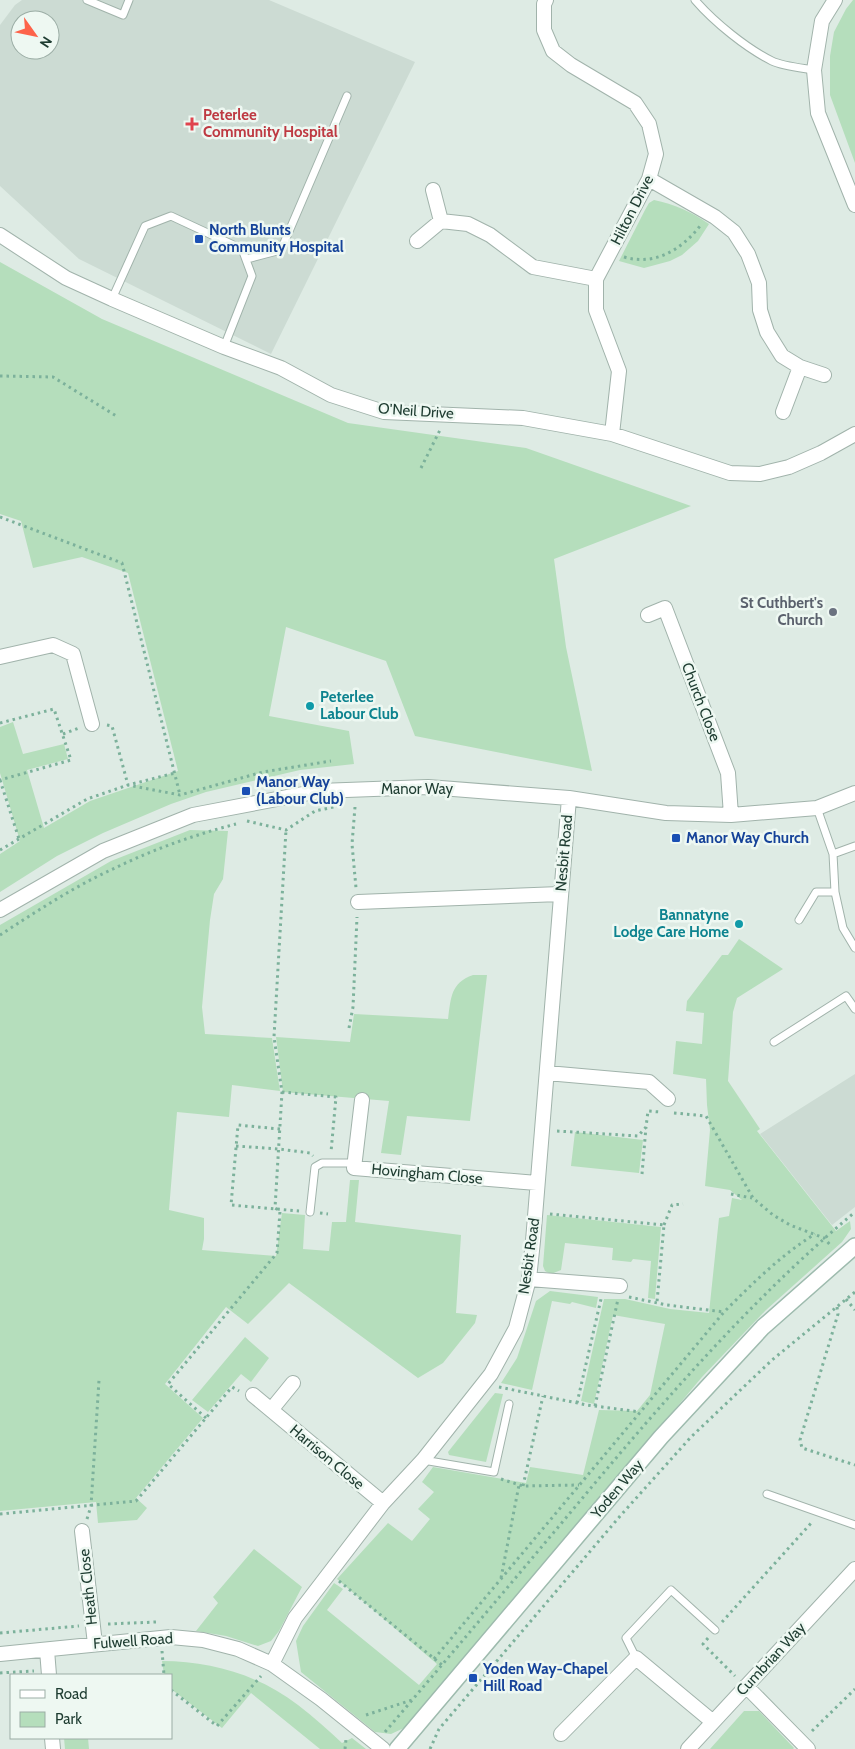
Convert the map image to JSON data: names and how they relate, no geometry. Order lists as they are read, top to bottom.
{
  "streets": {
    "main road": ["Yoden Way"],
    "street": [
      "Hilton Drive",
      "O'Neil Drive",
      "Church Close",
      "Manor Way",
      "Nesbit Road",
      "Hovingham Close",
      "Harrison Close",
      "Heath Close",
      "Fulwell Road",
      "Cumbrian Way"
    ]
  },
  "crossings": [
    ["Hilton Drive", "O'Neil Drive"],
    ["Church Close", "Manor Way"],
    ["Manor Way", "Nesbit Road"],
    ["Nesbit Road", "Hovingham Close"],
    ["Nesbit Road", "Harrison Close"],
    ["Nesbit Road", "Fulwell Road"],
    ["Heath Close", "Fulwell Road"]
  ],
  "places": {
    "health": ["Peterlee Community Hospital"],
    "transit": [
      "North Blunts Community Hospital",
      "Manor Way (Labour Club)",
      "Manor Way Church",
      "Yoden Way-Chapel Hill Road"
    ],
    "other": ["St Cuthbert's Church", "Peterlee Labour Club", "Bannatyne Lodge Care Home"]
  },
  "legend": ["Road", "Park"],
  "north": "bottom right"
}
